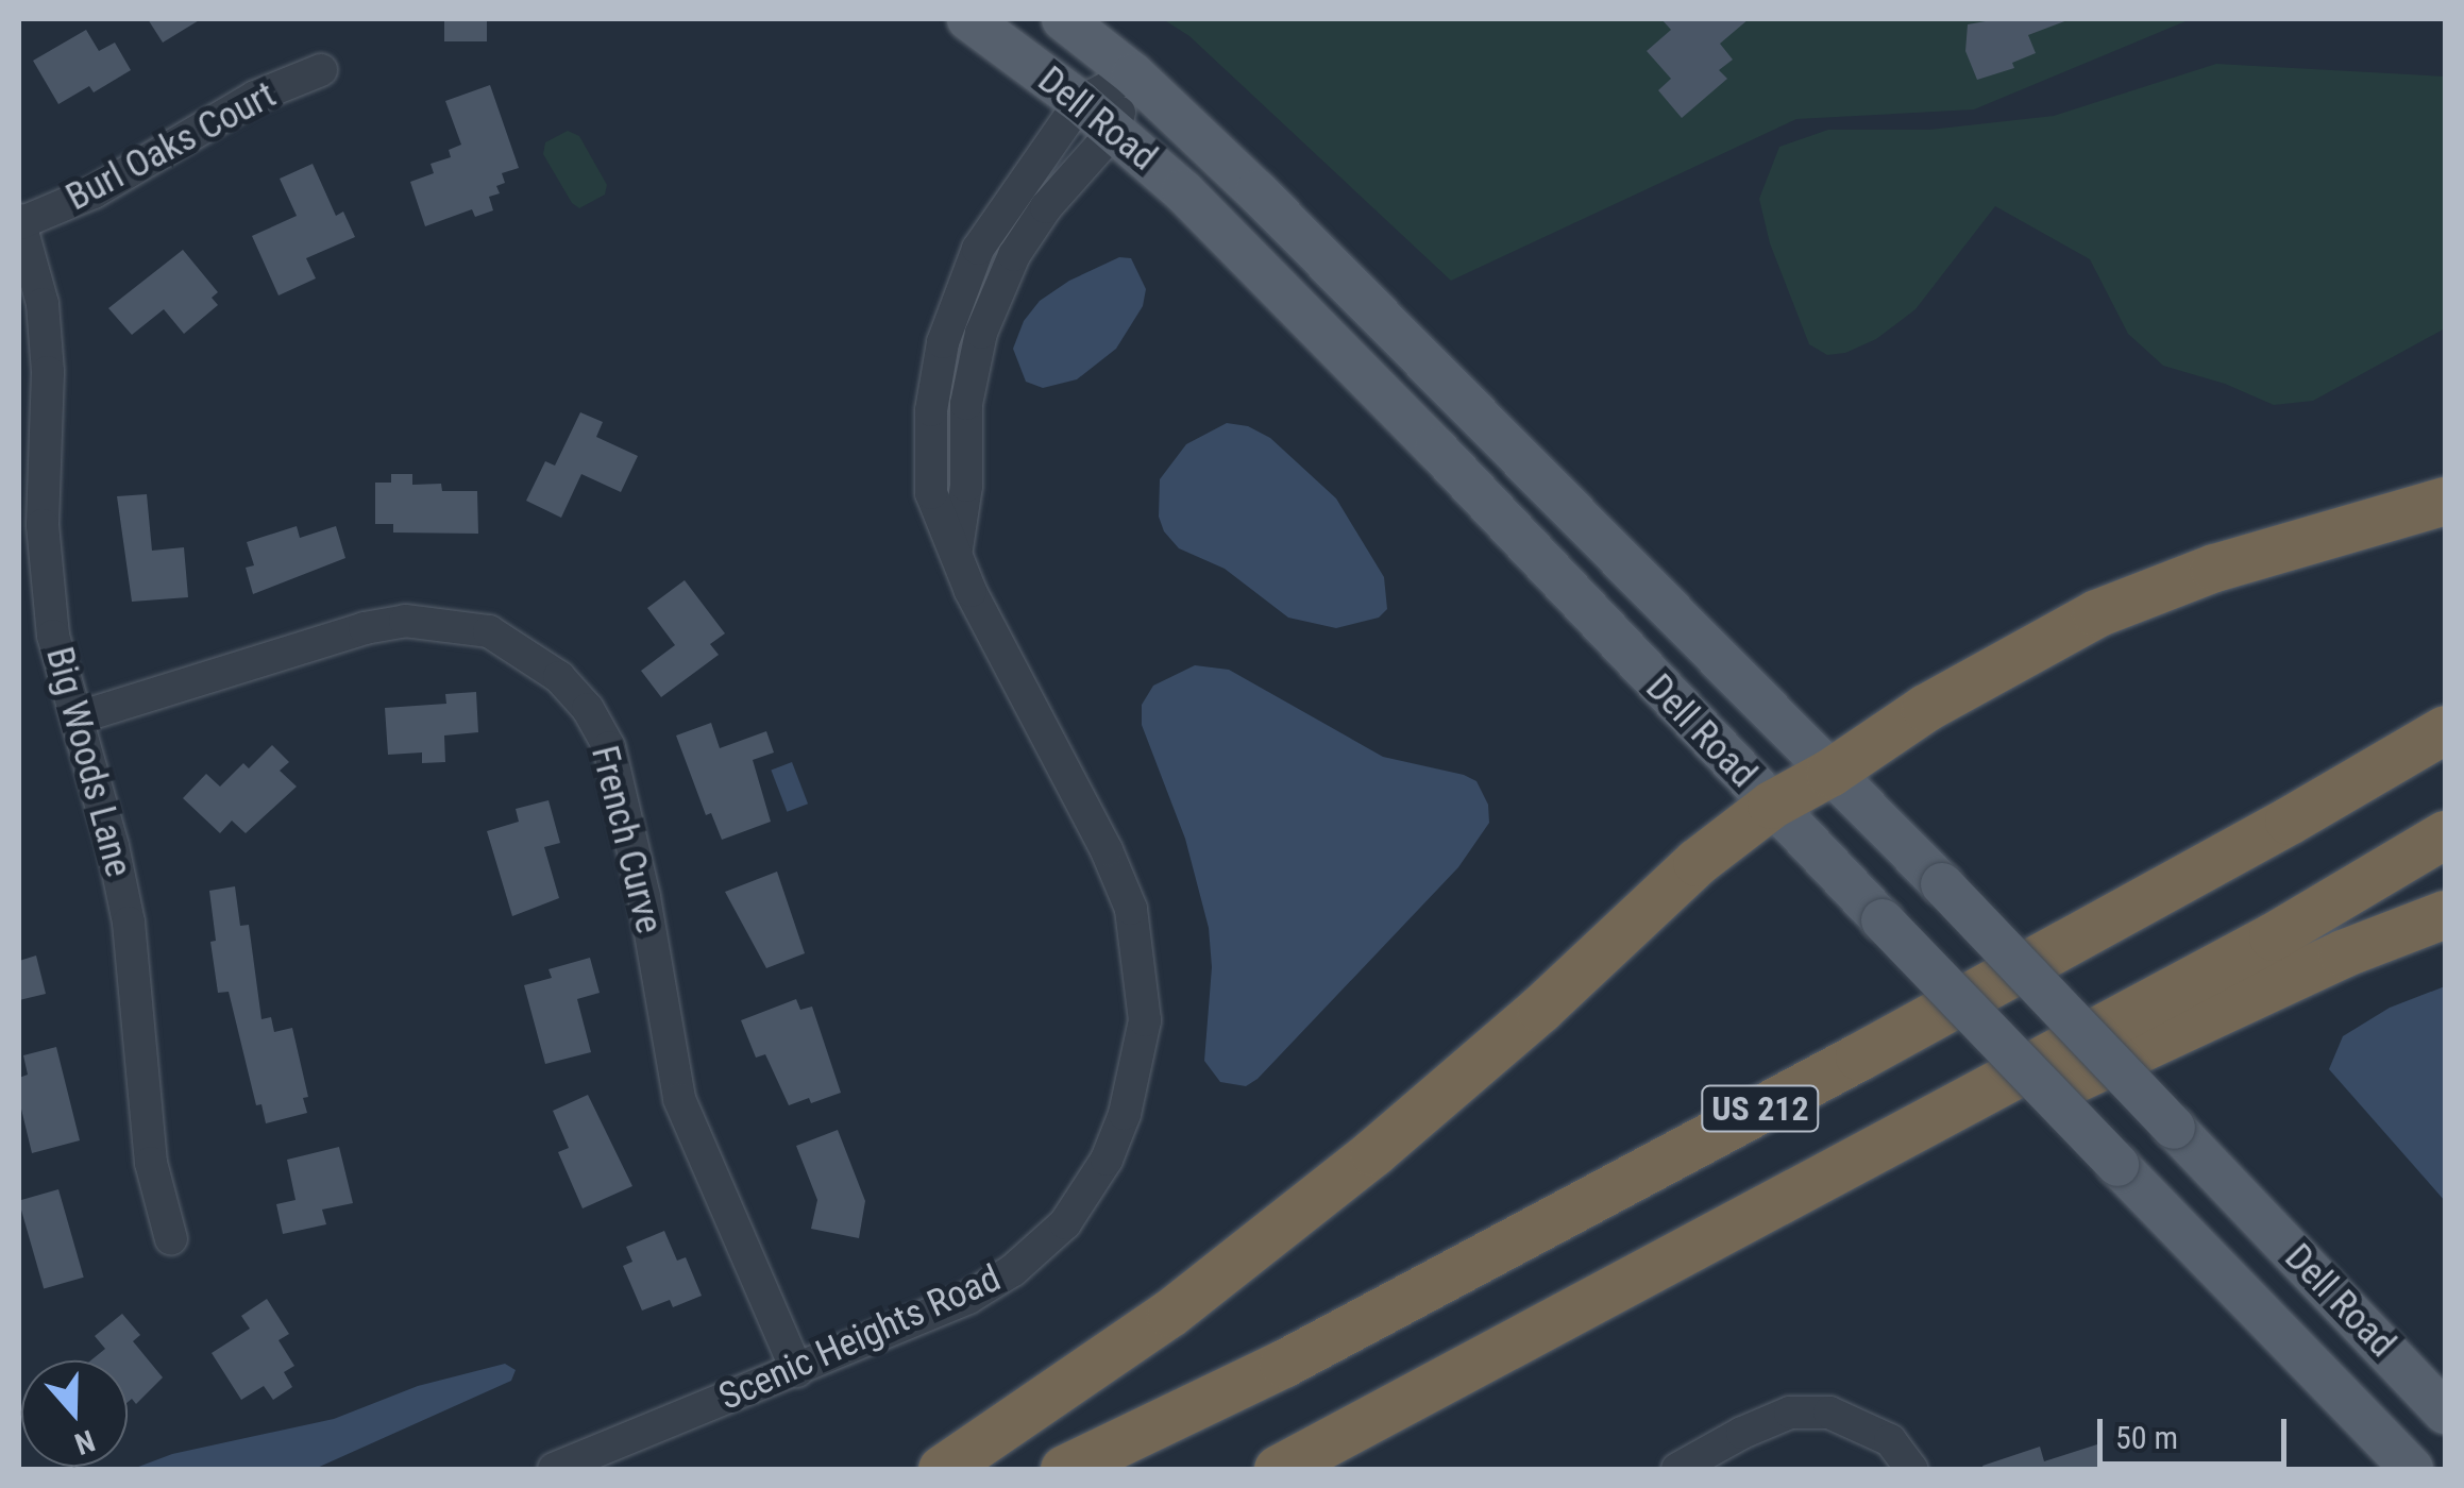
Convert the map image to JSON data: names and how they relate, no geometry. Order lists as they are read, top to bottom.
{
  "streets": {
    "highway": ["US 212"],
    "main road": ["Dell Road"],
    "street": [
      "Burl Oaks Court",
      "Big Woods Lane",
      "French Curve",
      "Scenic Heights Road"
    ]
  },
  "crossings": [
    ["Dell Road", "Scenic Heights Road"],
    ["Burl Oaks Court", "Big Woods Lane"],
    ["Big Woods Lane", "French Curve"],
    ["French Curve", "Scenic Heights Road"]
  ],
  "scale_bar": "50 m",
  "north": "bottom"
}
